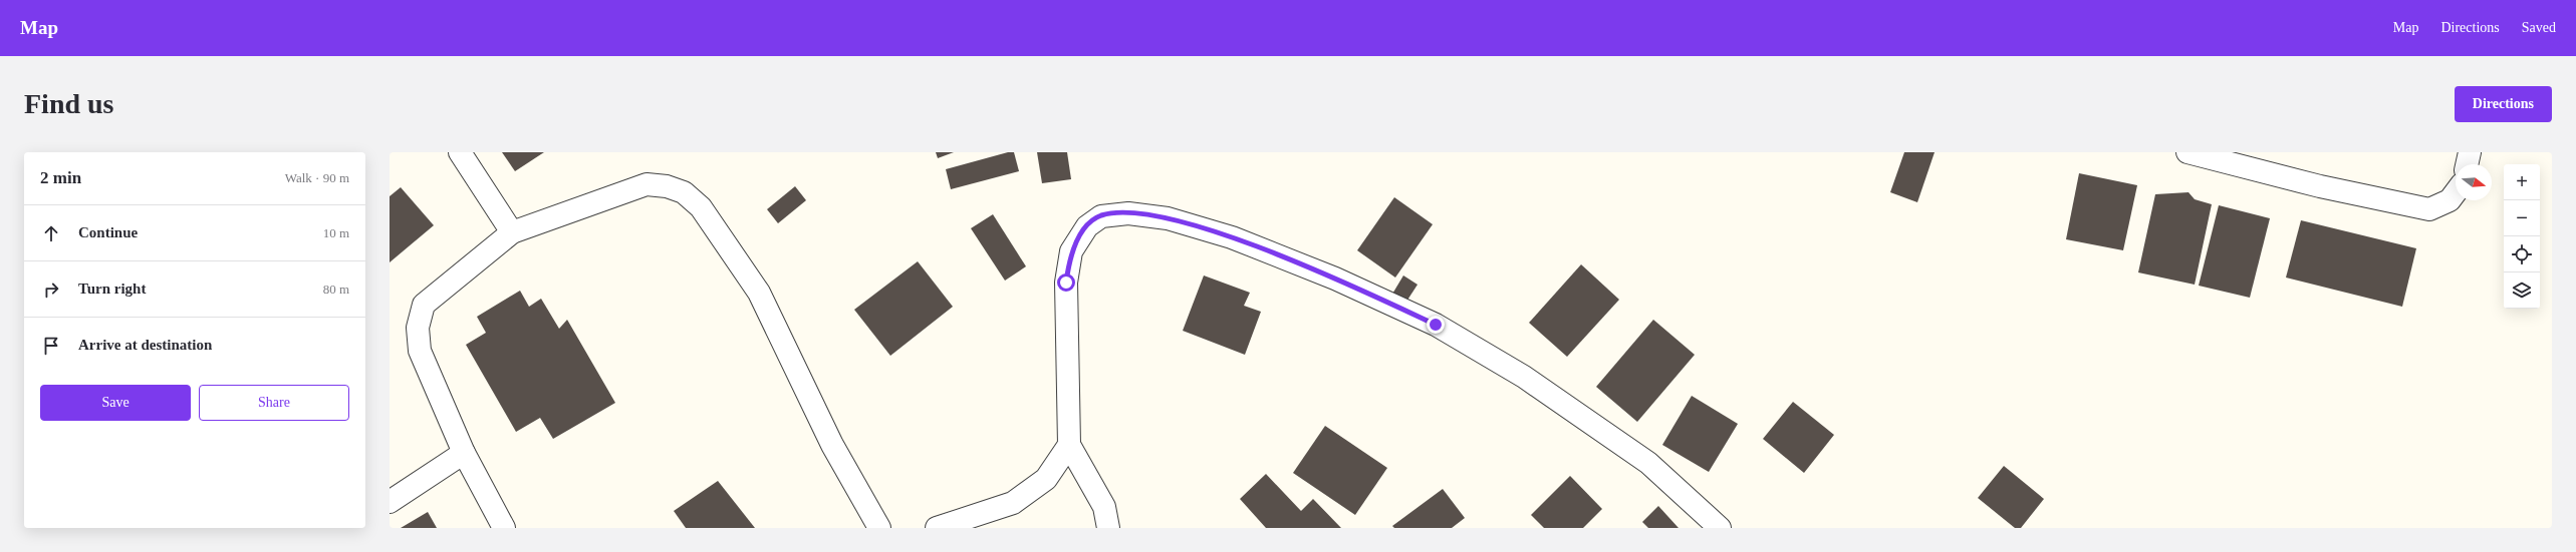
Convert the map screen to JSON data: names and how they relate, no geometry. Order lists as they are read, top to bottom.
{
  "north": "right",
  "page": {
    "header": "Map",
    "nav": ["Map", "Directions", "Saved"],
    "buttons": [
      "Directions",
      ["Save", "Share"]
    ],
    "title": "Find us",
    "heading": ["2 min", "Walk · 90 m"],
    "map_buttons": ["+", "−"],
    "list": [
      ["Continue", "10 m"],
      ["Turn right", "80 m"],
      "Arrive at destination"
    ]
  }
}
